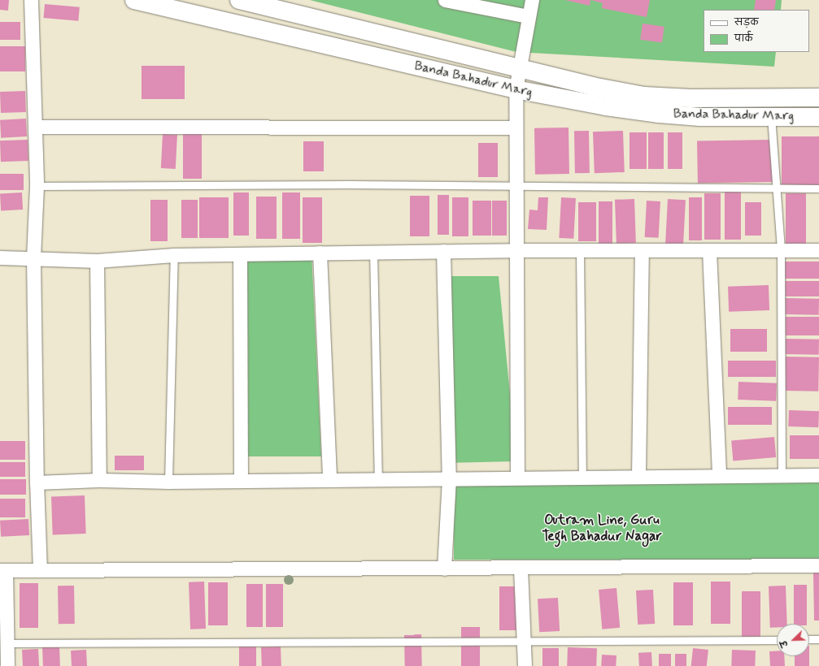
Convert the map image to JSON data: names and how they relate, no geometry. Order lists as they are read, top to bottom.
{
  "streets": {
    "street": ["Banda Bahadur Marg"]
  },
  "districts": ["Outram Line, Guru Tegh Bahadur Nagar"],
  "legend": ["सड़क", "पार्क"],
  "north": "bottom left"
}
